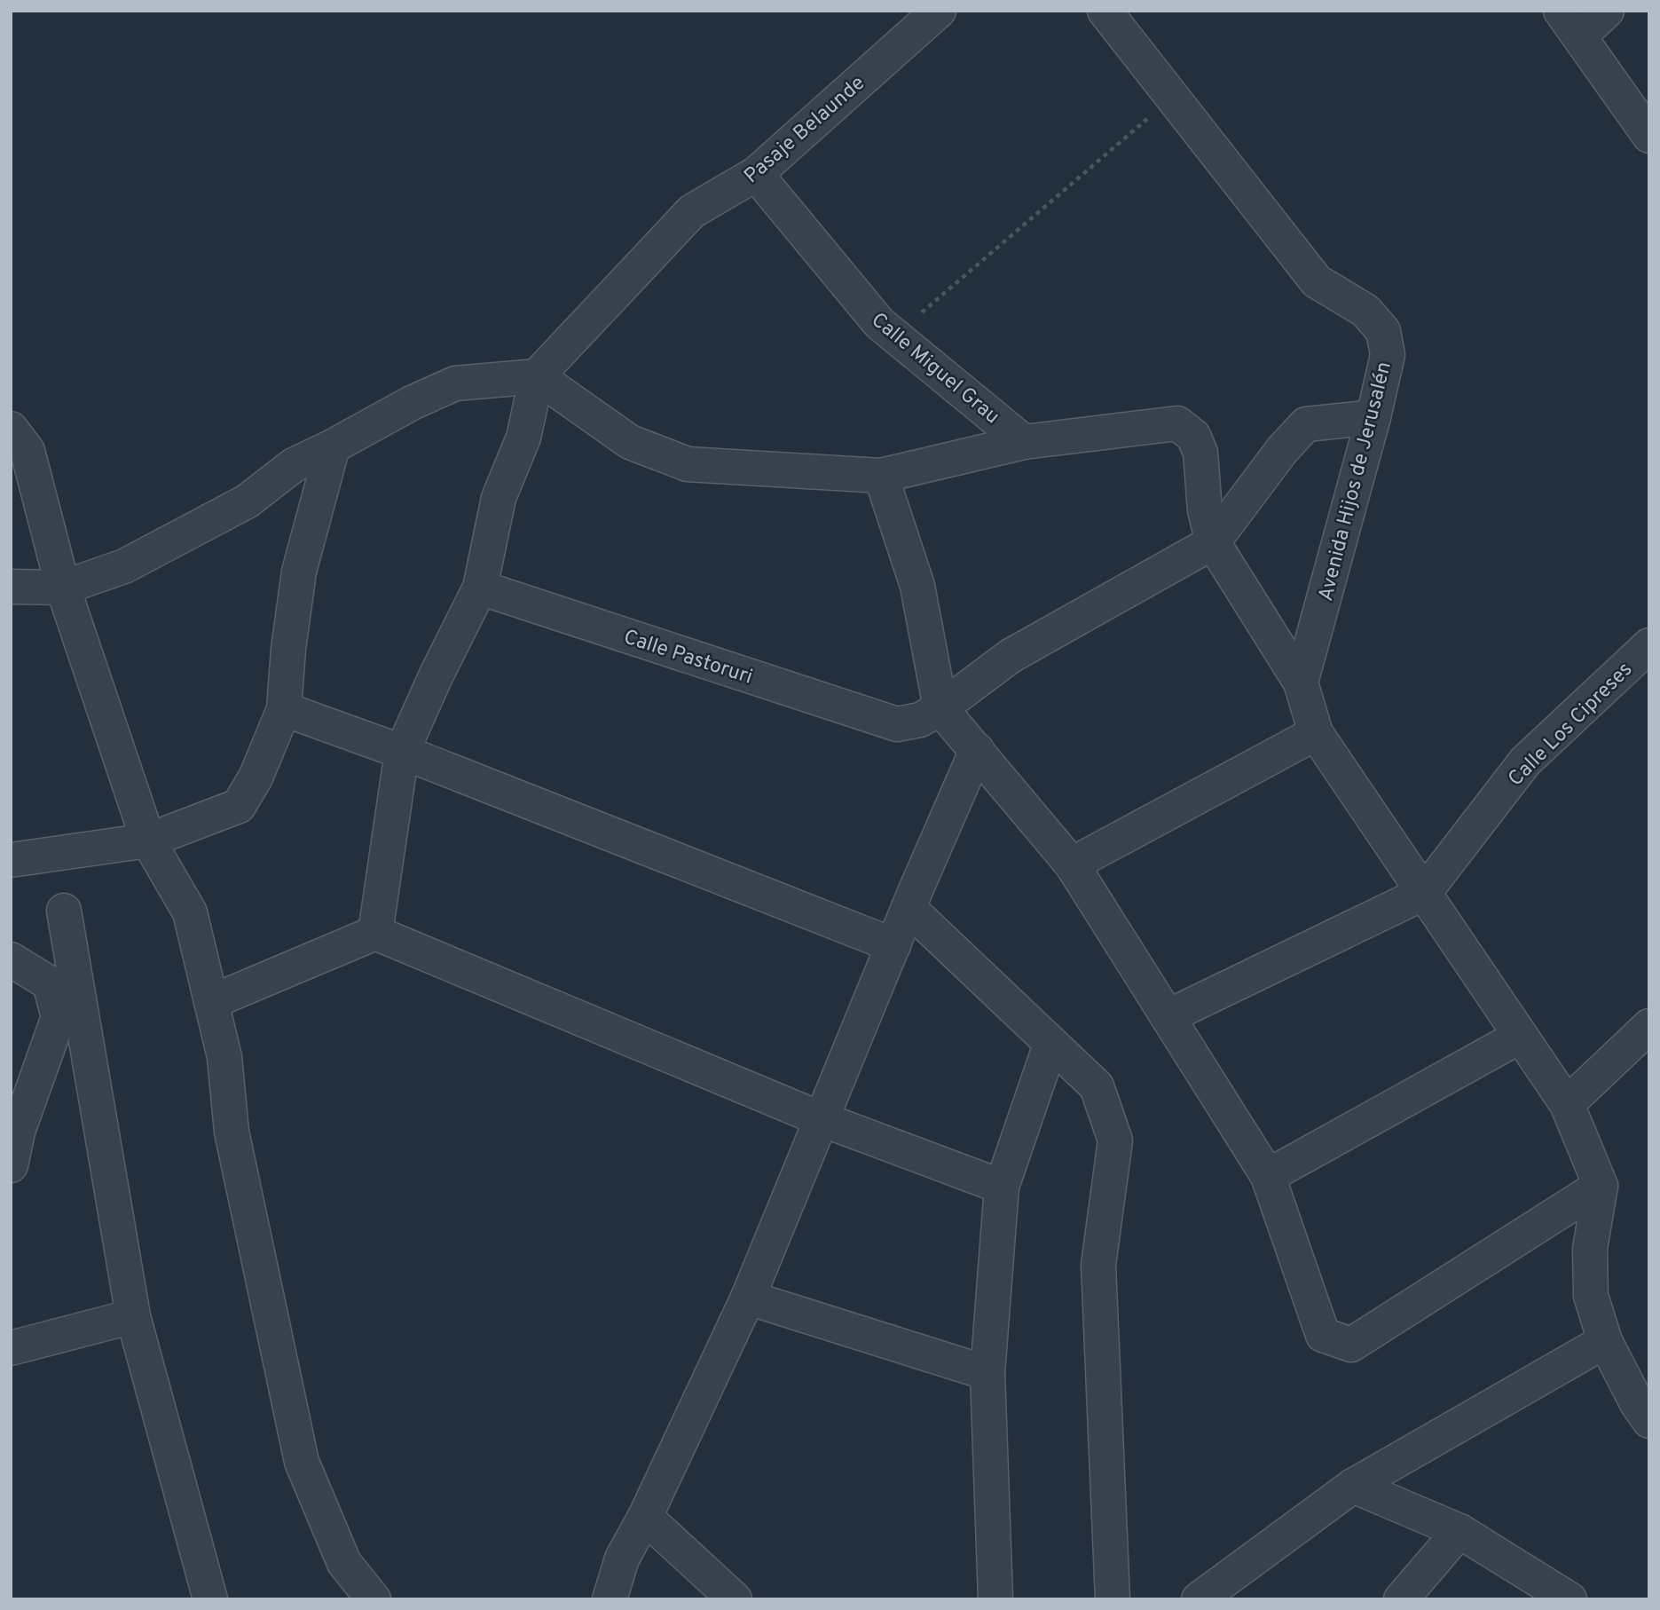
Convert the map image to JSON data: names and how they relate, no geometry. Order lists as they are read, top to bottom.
{
  "streets": {
    "street": [
      "Pasaje Belaunde",
      "Calle Miguel Grau",
      "Avenida Hijos de Jerusalén",
      "Calle Pastoruri",
      "Calle Los Cipreses"
    ]
  },
  "crossings": [
    ["Pasaje Belaunde", "Calle Miguel Grau"]
  ]
}
